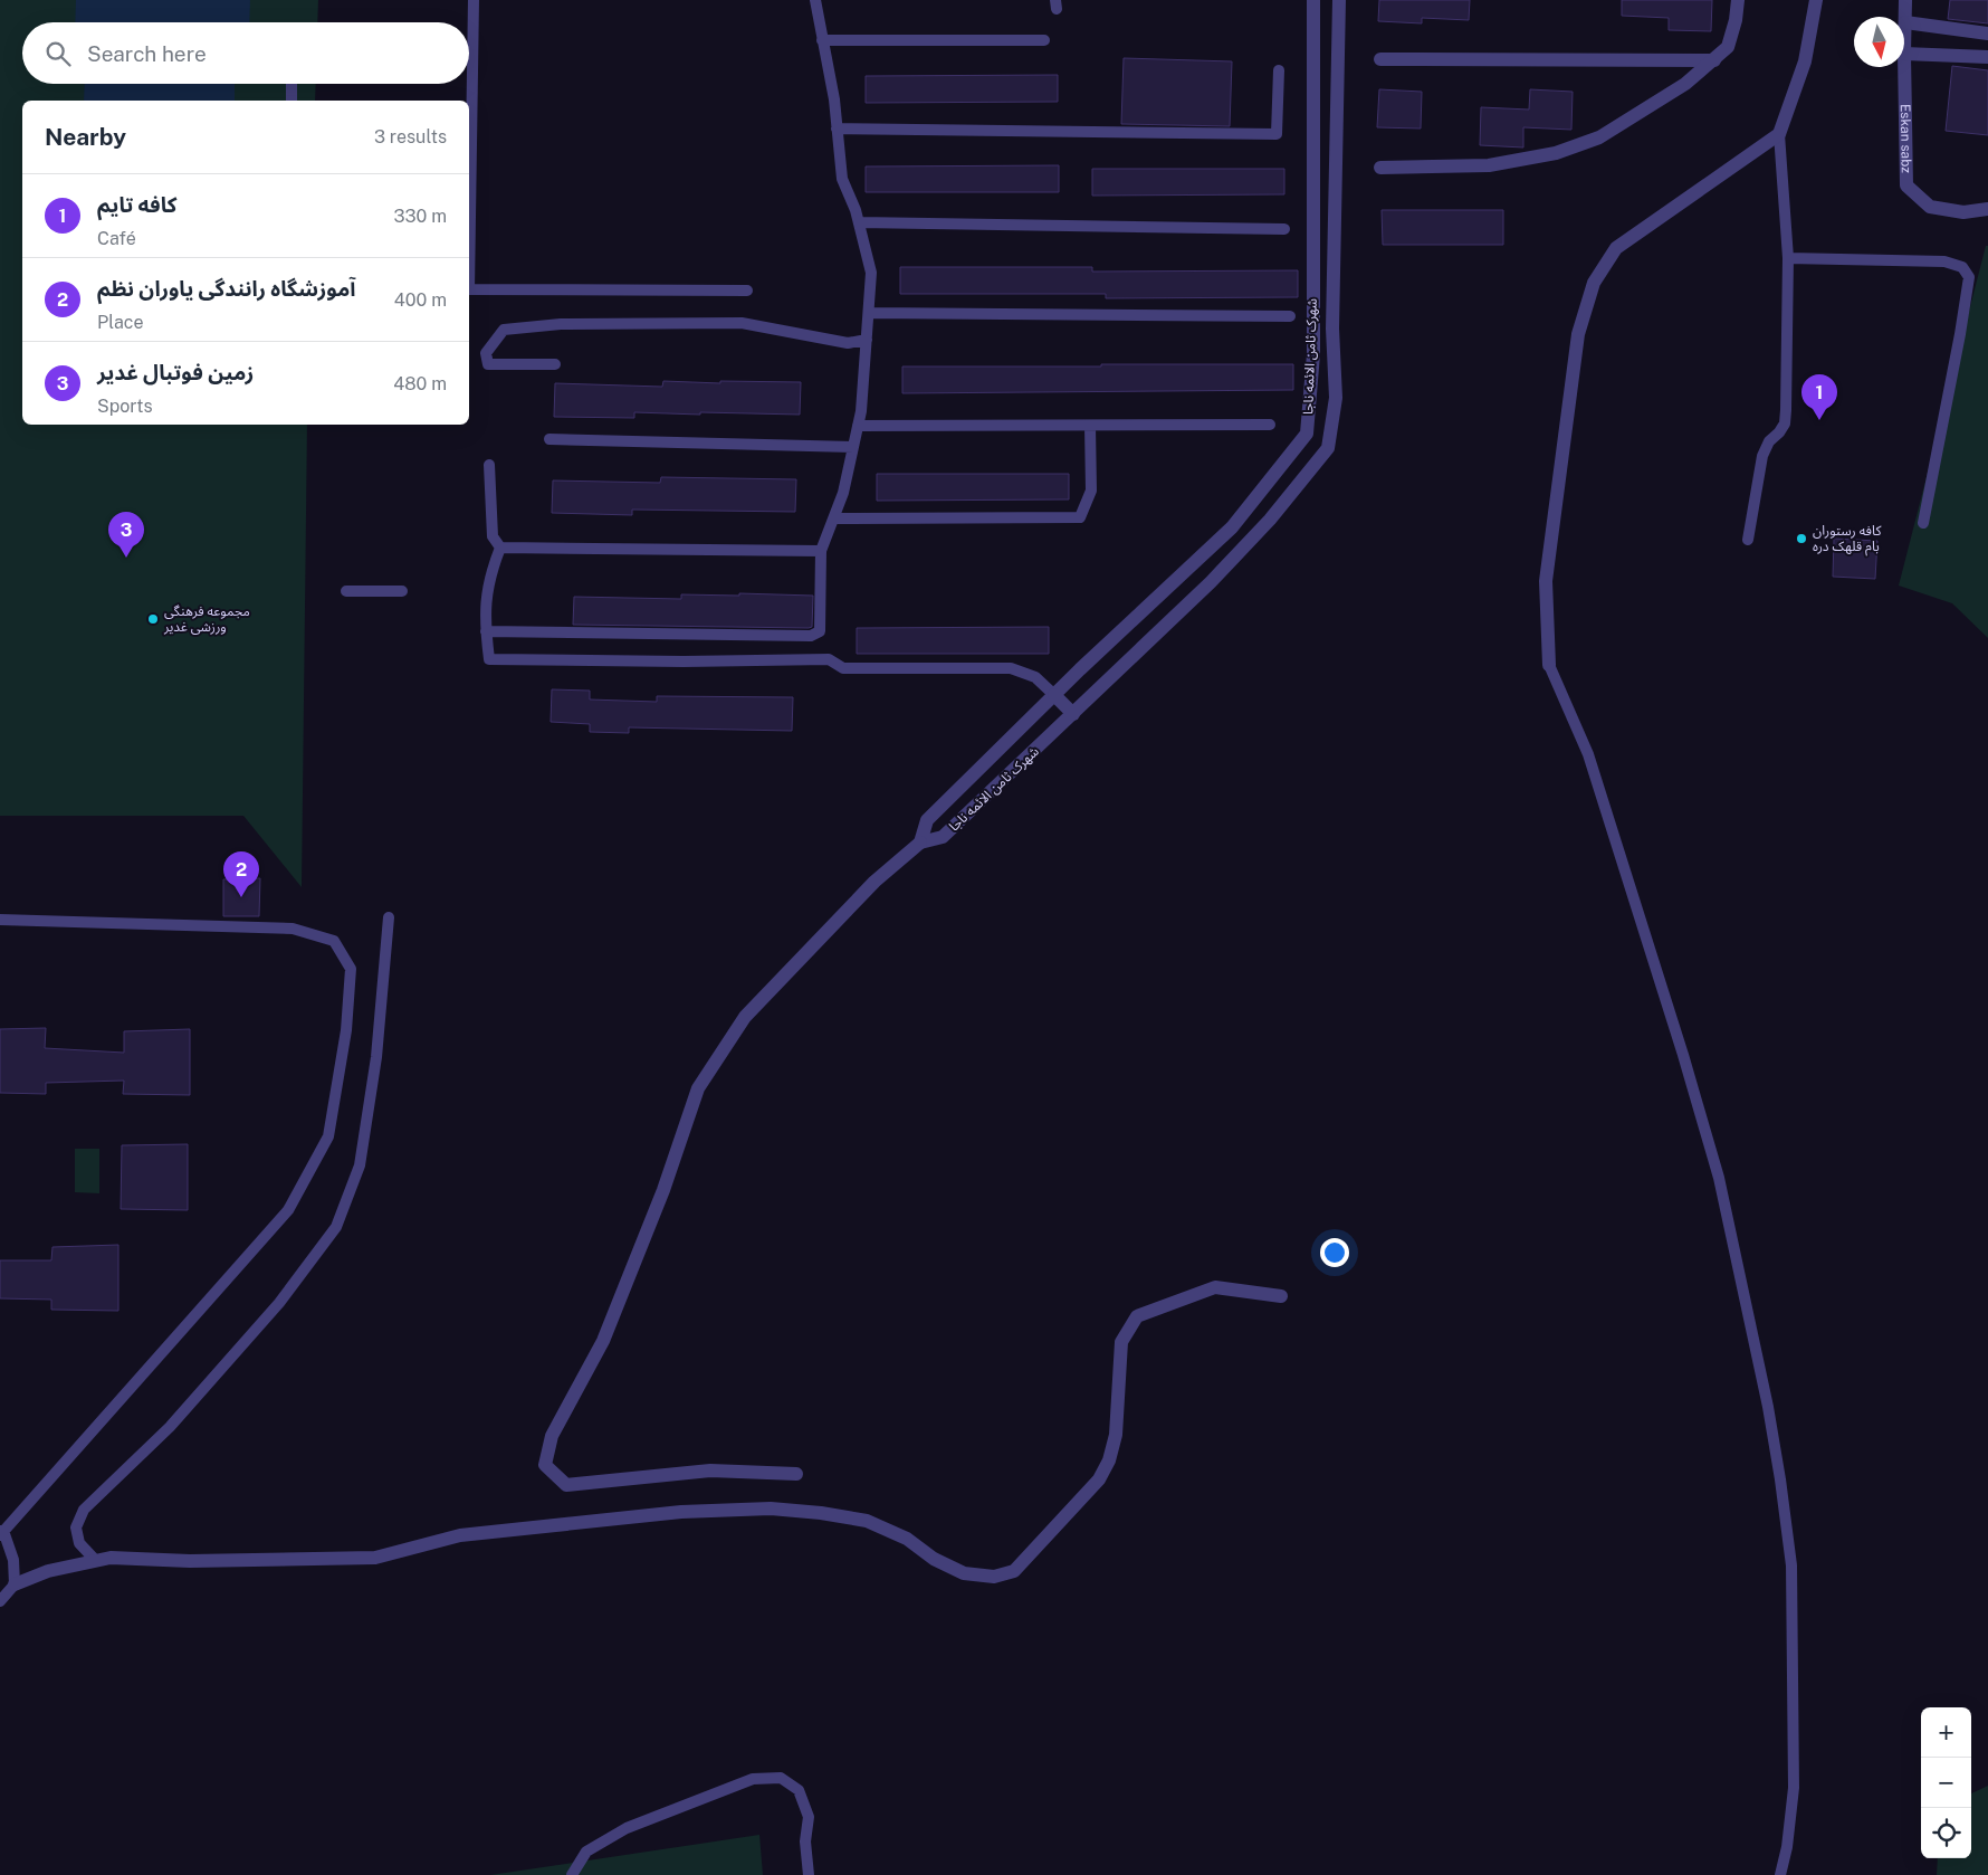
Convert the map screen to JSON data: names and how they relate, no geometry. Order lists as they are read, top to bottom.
{
  "streets": {
    "street": ["Eskan sabz", "شهرک ثامن الائمه ناجا"]
  },
  "places": ["کافه رستوران بام قلهک دره", "مجموعه فرهنگی ورزشی غدیر"],
  "north": "bottom",
  "page": {
    "search": "Search here",
    "heading": ["Nearby", "3 results"],
    "list": [
      {
        "mark": "1",
        "name": "کافه تایم",
        "note": "Café",
        "value": "330 m"
      },
      {
        "mark": "2",
        "name": "آموزشگاه رانندگی یاوران نظم",
        "note": "Place",
        "value": "400 m"
      },
      {
        "mark": "3",
        "name": "زمین فوتبال غدیر",
        "note": "Sports",
        "value": "480 m"
      }
    ],
    "pins": ["1", "3", "2"],
    "map_buttons": ["+", "−"]
  }
}
